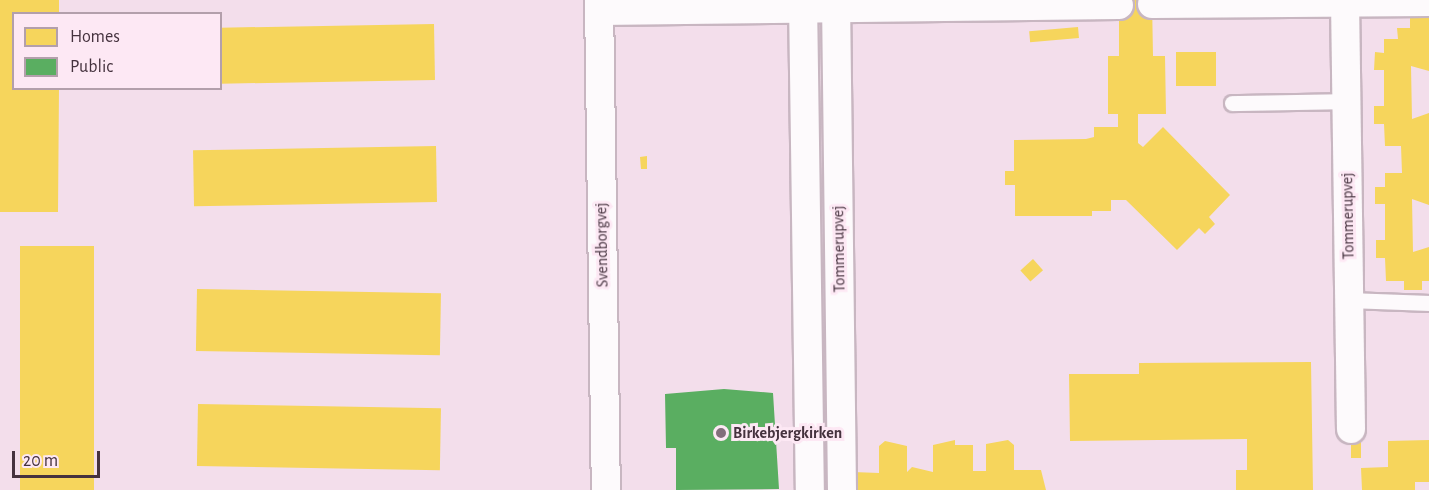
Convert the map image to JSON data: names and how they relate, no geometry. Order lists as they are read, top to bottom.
{
  "streets": {
    "street": ["Tommerupvej", "Svendborgvej"]
  },
  "places": ["Birkebjergkirken"],
  "legend": ["Homes", "Public"],
  "scale_bar": "20 m"
}
